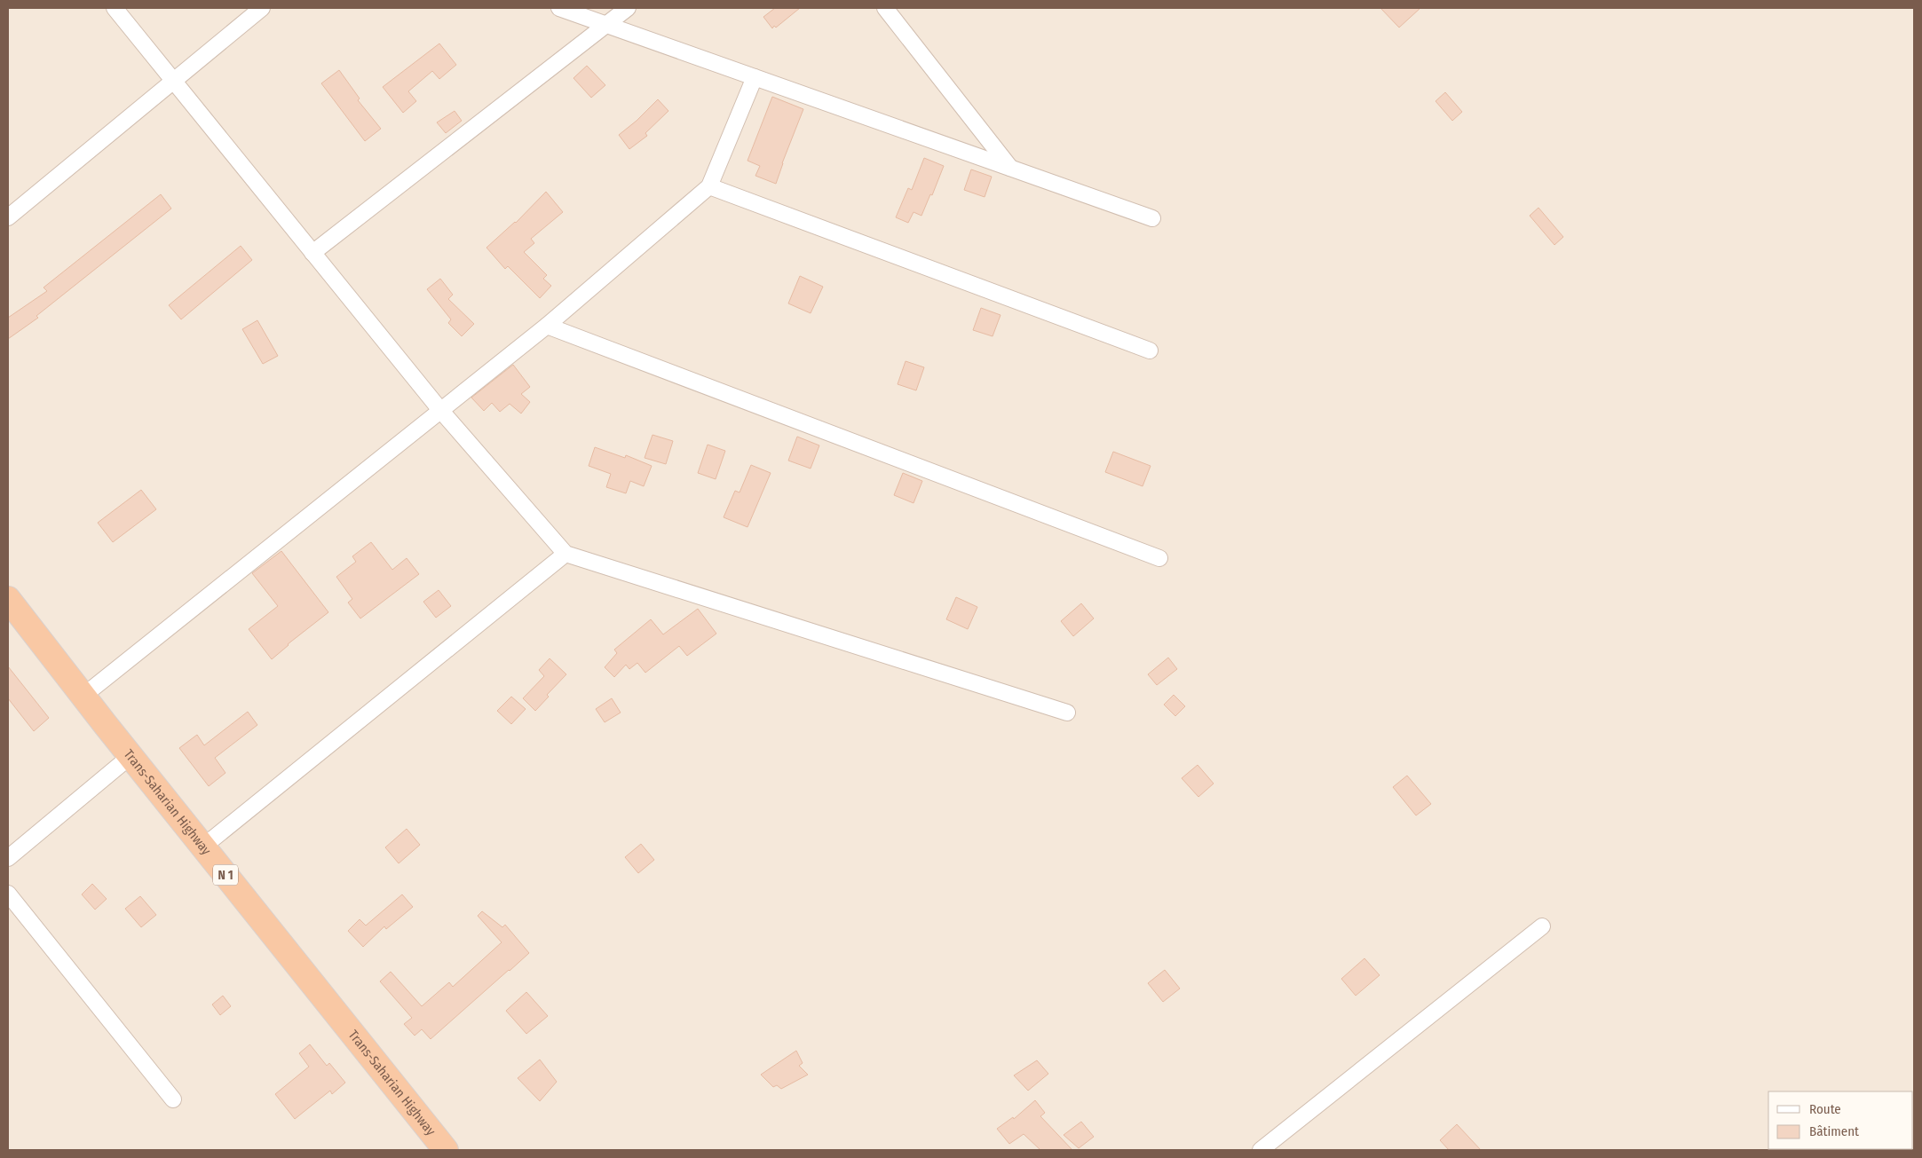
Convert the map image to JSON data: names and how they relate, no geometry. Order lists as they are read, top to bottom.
{
  "streets": {
    "highway": ["Trans-Saharian Highway", "N 1"]
  },
  "legend": ["Route", "Bâtiment"]
}
